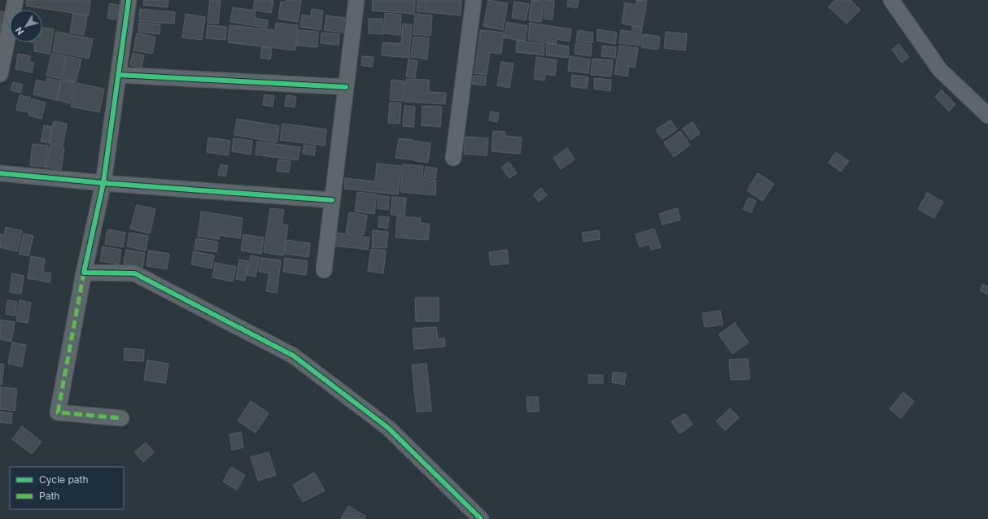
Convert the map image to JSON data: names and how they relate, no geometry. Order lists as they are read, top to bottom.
{
  "legend": ["Cycle path", "Path"],
  "north": "bottom left"
}
